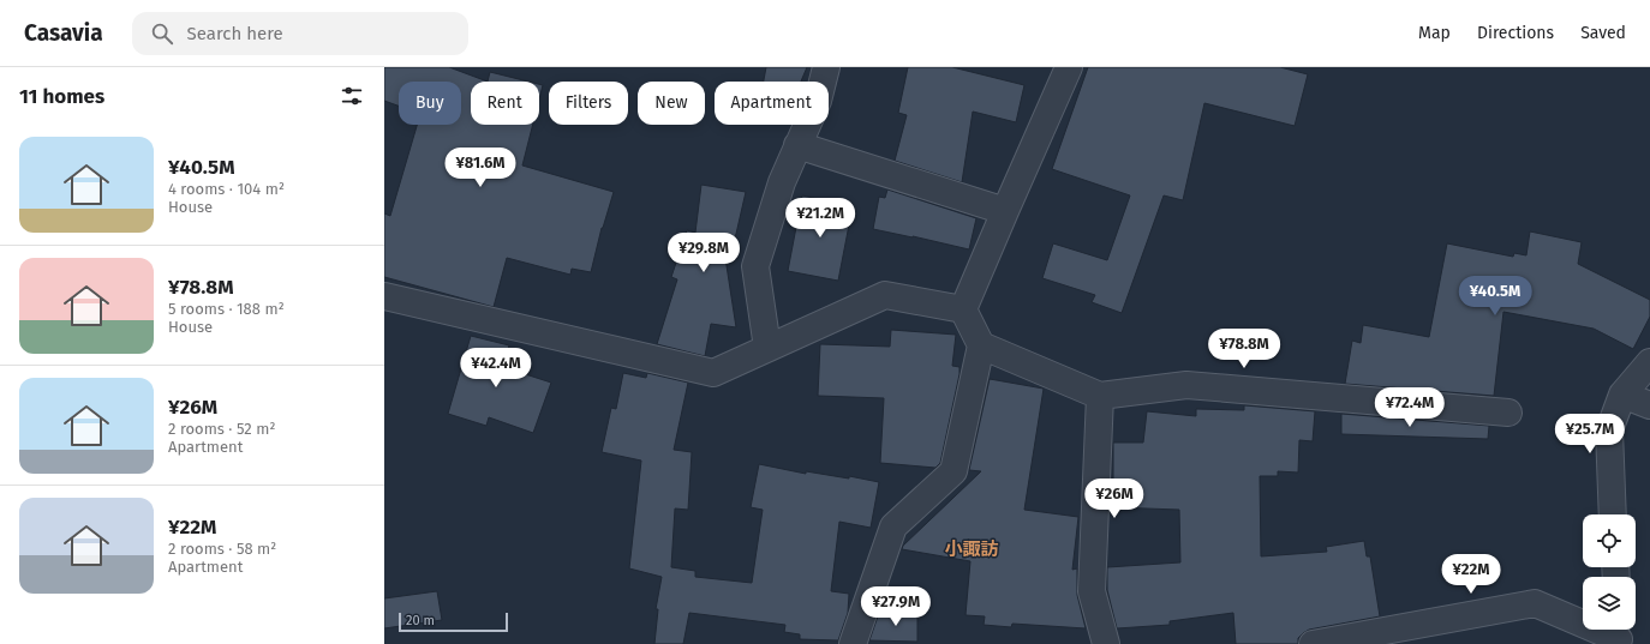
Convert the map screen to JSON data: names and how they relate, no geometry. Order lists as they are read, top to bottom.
{
  "districts": ["小諏訪"],
  "scale_bar": "20 m",
  "page": {
    "header": "Casavia",
    "search": "Search here",
    "nav": ["Map", "Directions", "Saved"],
    "heading": "11 homes",
    "chip": [
      "Buy",
      "Rent",
      "Filters",
      "New",
      "Apartment"
    ],
    "list": [
      {
        "name": "¥40.5M",
        "note": "4 rooms · 104 m² · House"
      },
      {
        "name": "¥78.8M",
        "note": "5 rooms · 188 m² · House"
      },
      {
        "name": "¥26M",
        "note": "2 rooms · 52 m² · Apartment"
      },
      {
        "name": "¥22M",
        "note": "2 rooms · 58 m² · Apartment"
      }
    ],
    "price": [
      "¥81.6M",
      "¥21.2M",
      "¥29.8M",
      "¥40.5M",
      "¥78.8M",
      "¥42.4M",
      "¥72.4M",
      "¥25.7M",
      "¥26M",
      "¥22M",
      "¥27.9M"
    ],
    "scale": "20 m"
  }
}
